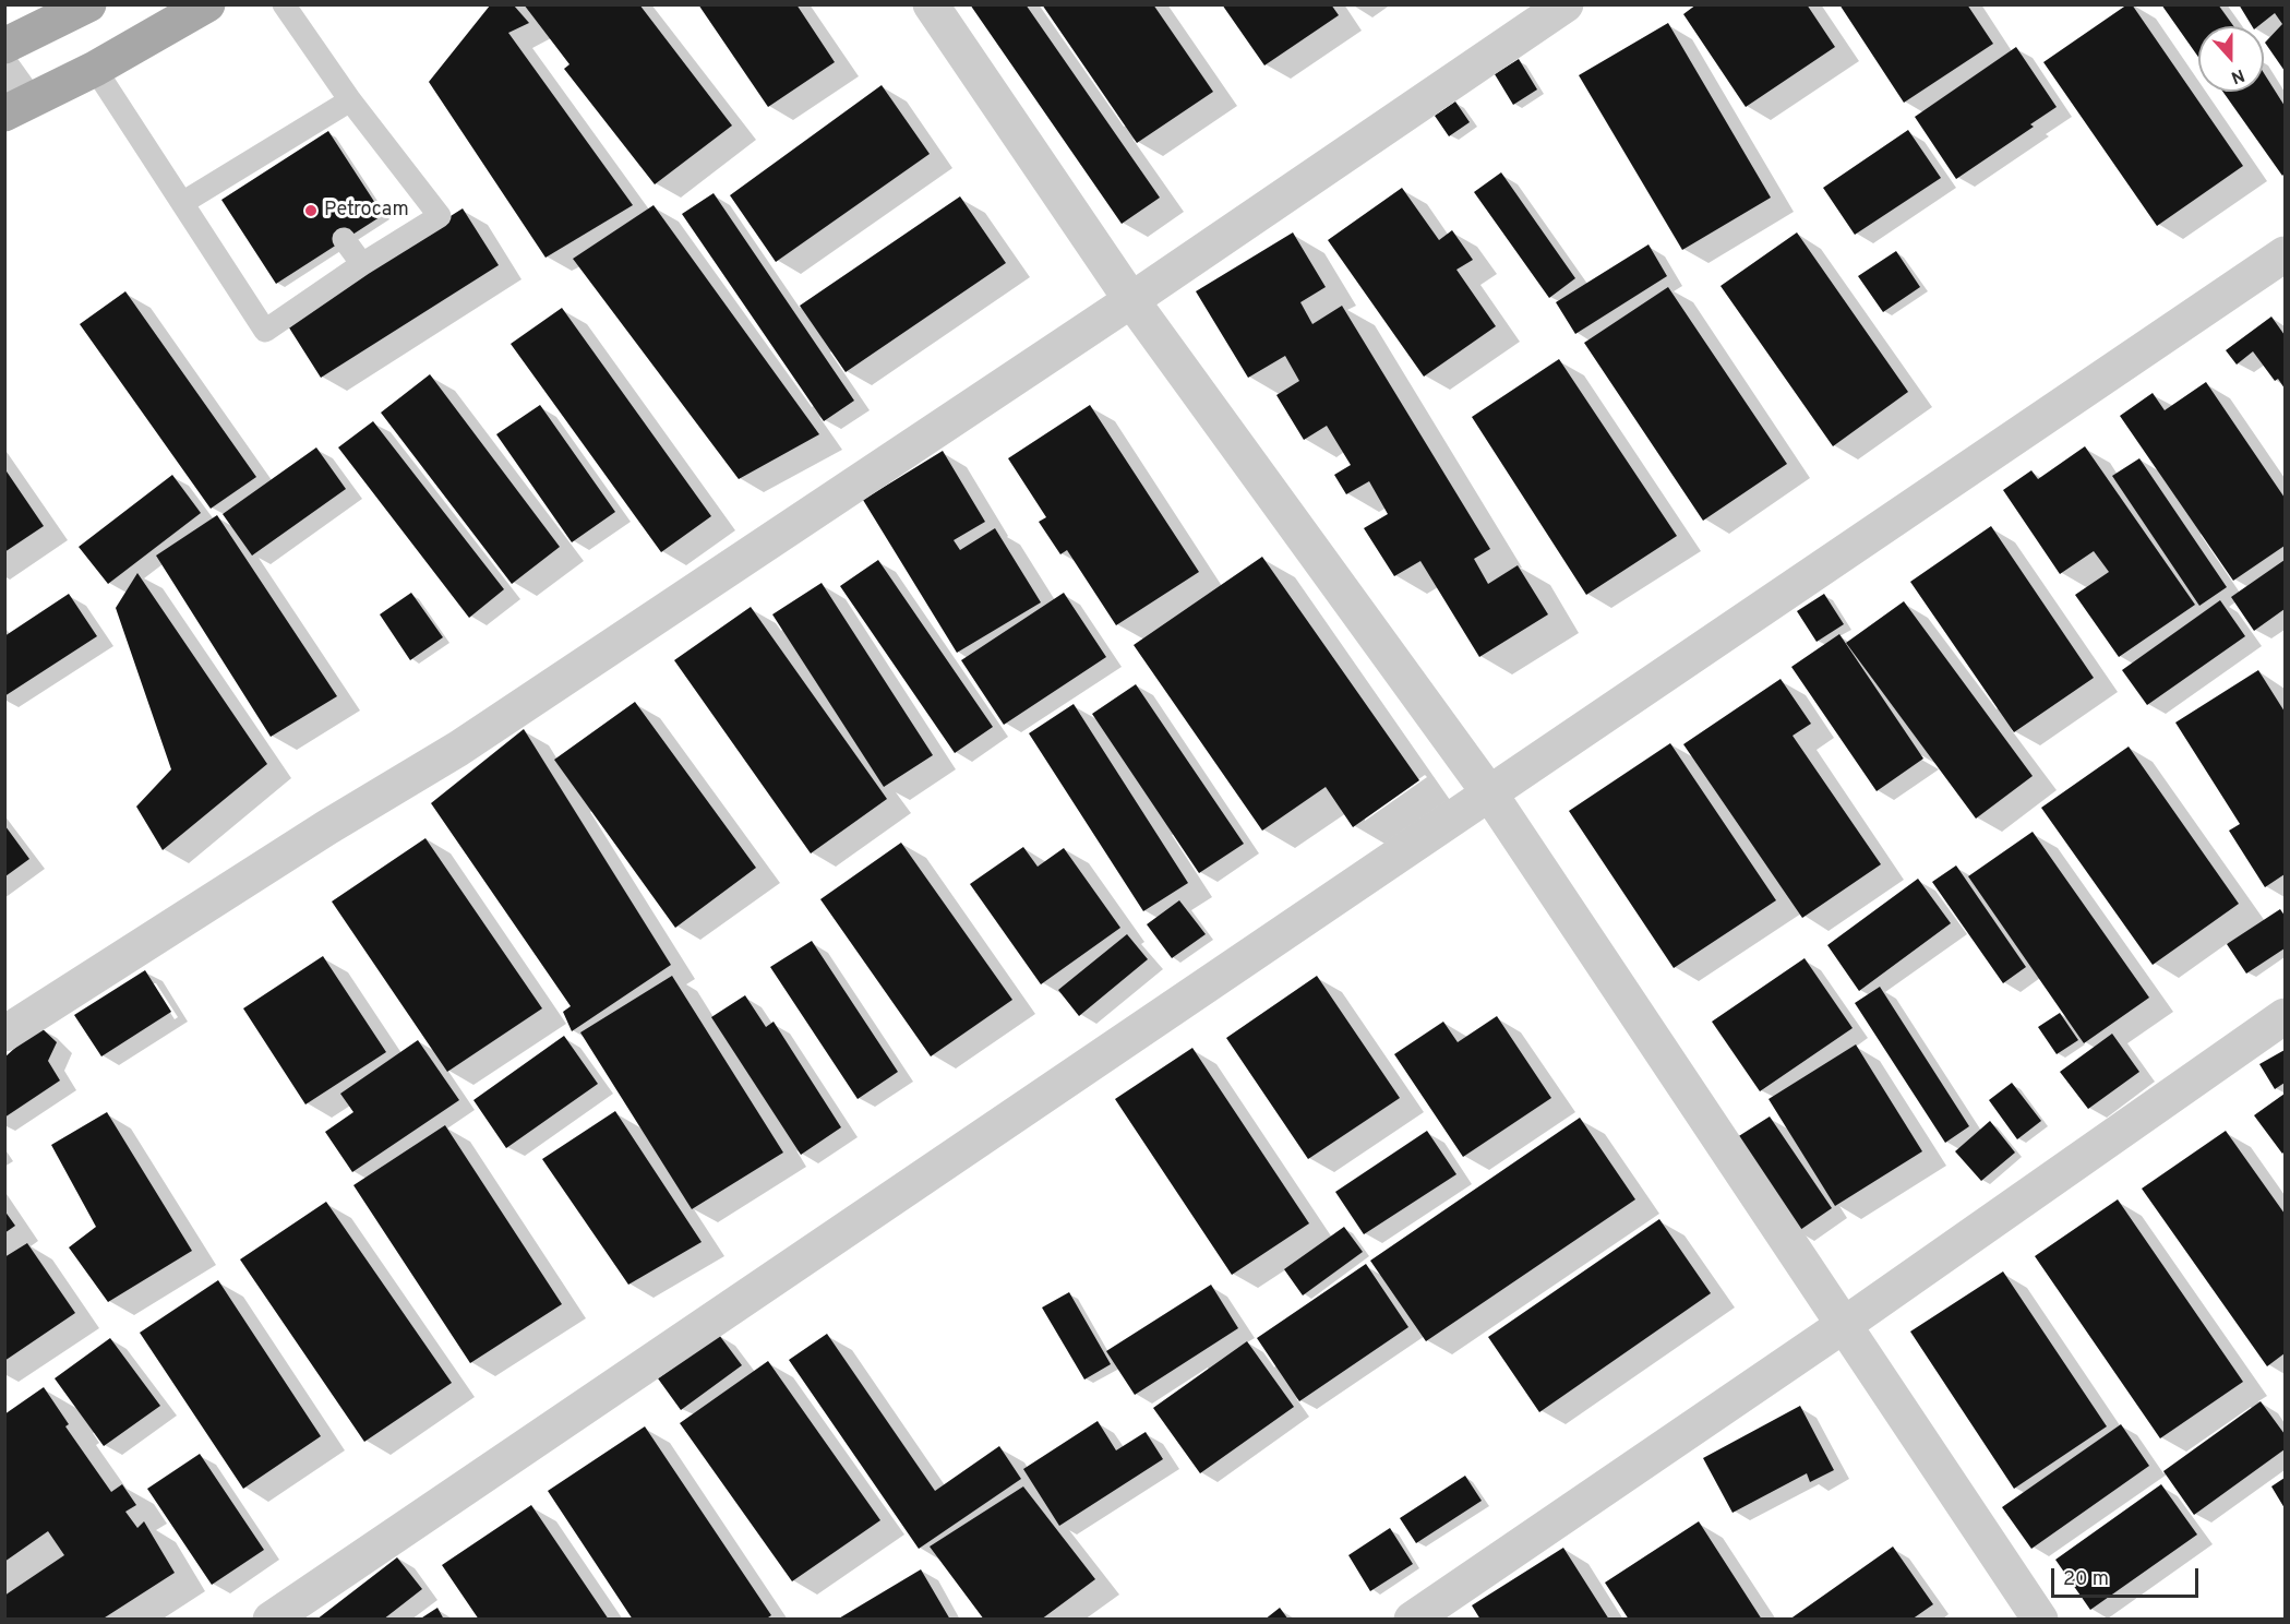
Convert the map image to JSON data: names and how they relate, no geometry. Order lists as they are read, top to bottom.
{
  "places": ["Petrocam"],
  "scale_bar": "20 m",
  "north": "bottom"
}
